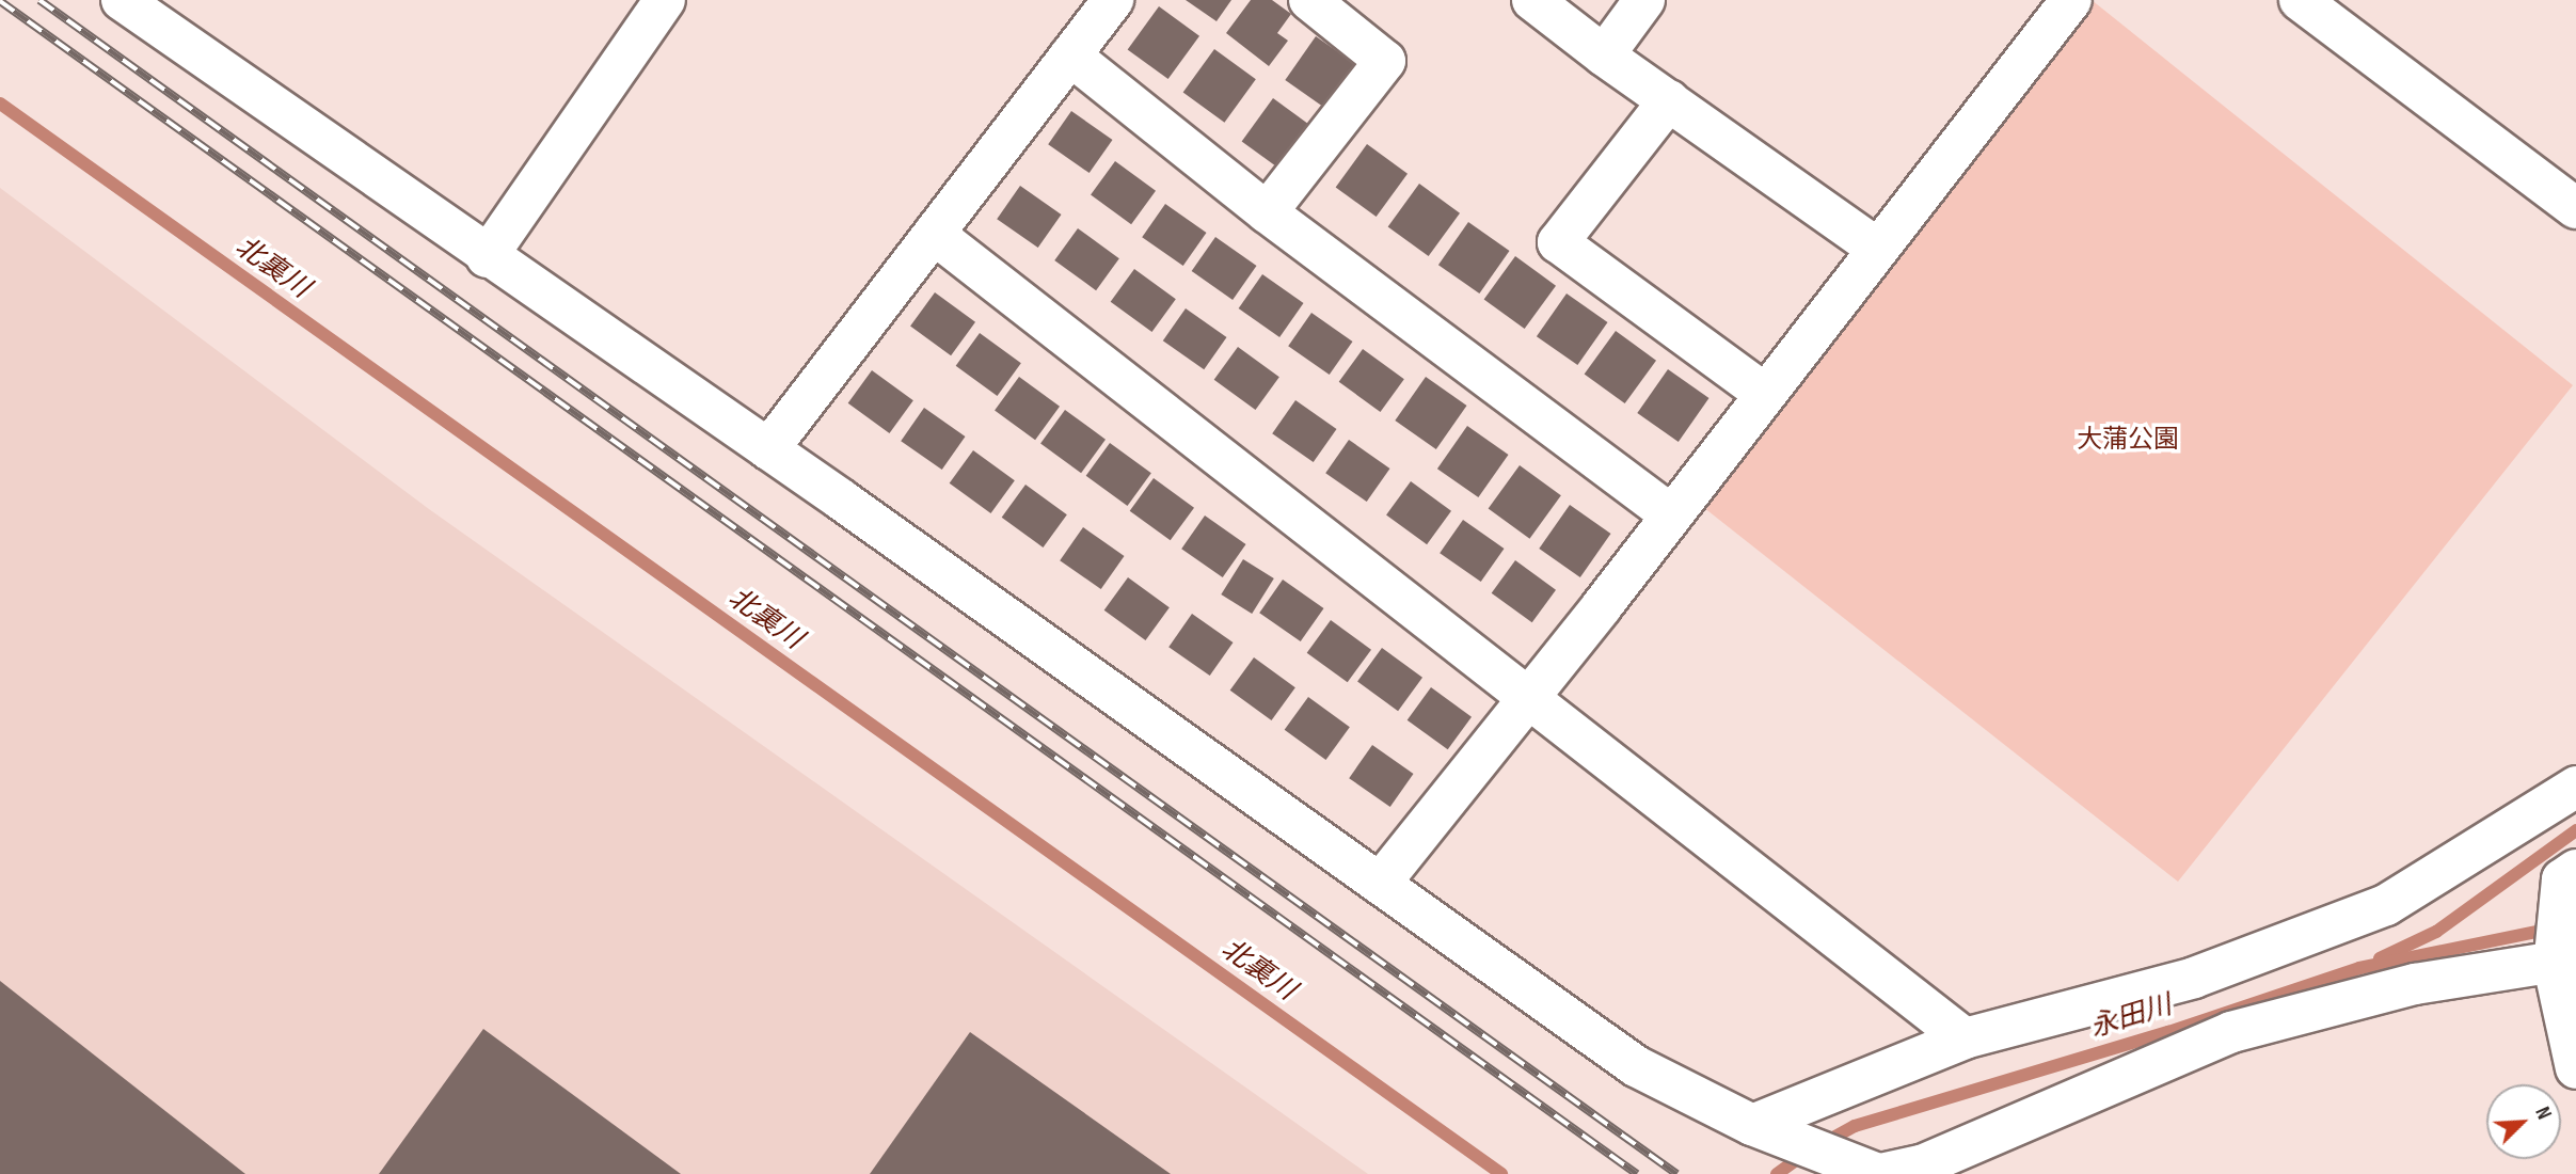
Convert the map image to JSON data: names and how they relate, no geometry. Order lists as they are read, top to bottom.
{
  "water": ["北裏川", "永田川"],
  "parks": ["大蒲公園"],
  "north": "top right"
}
